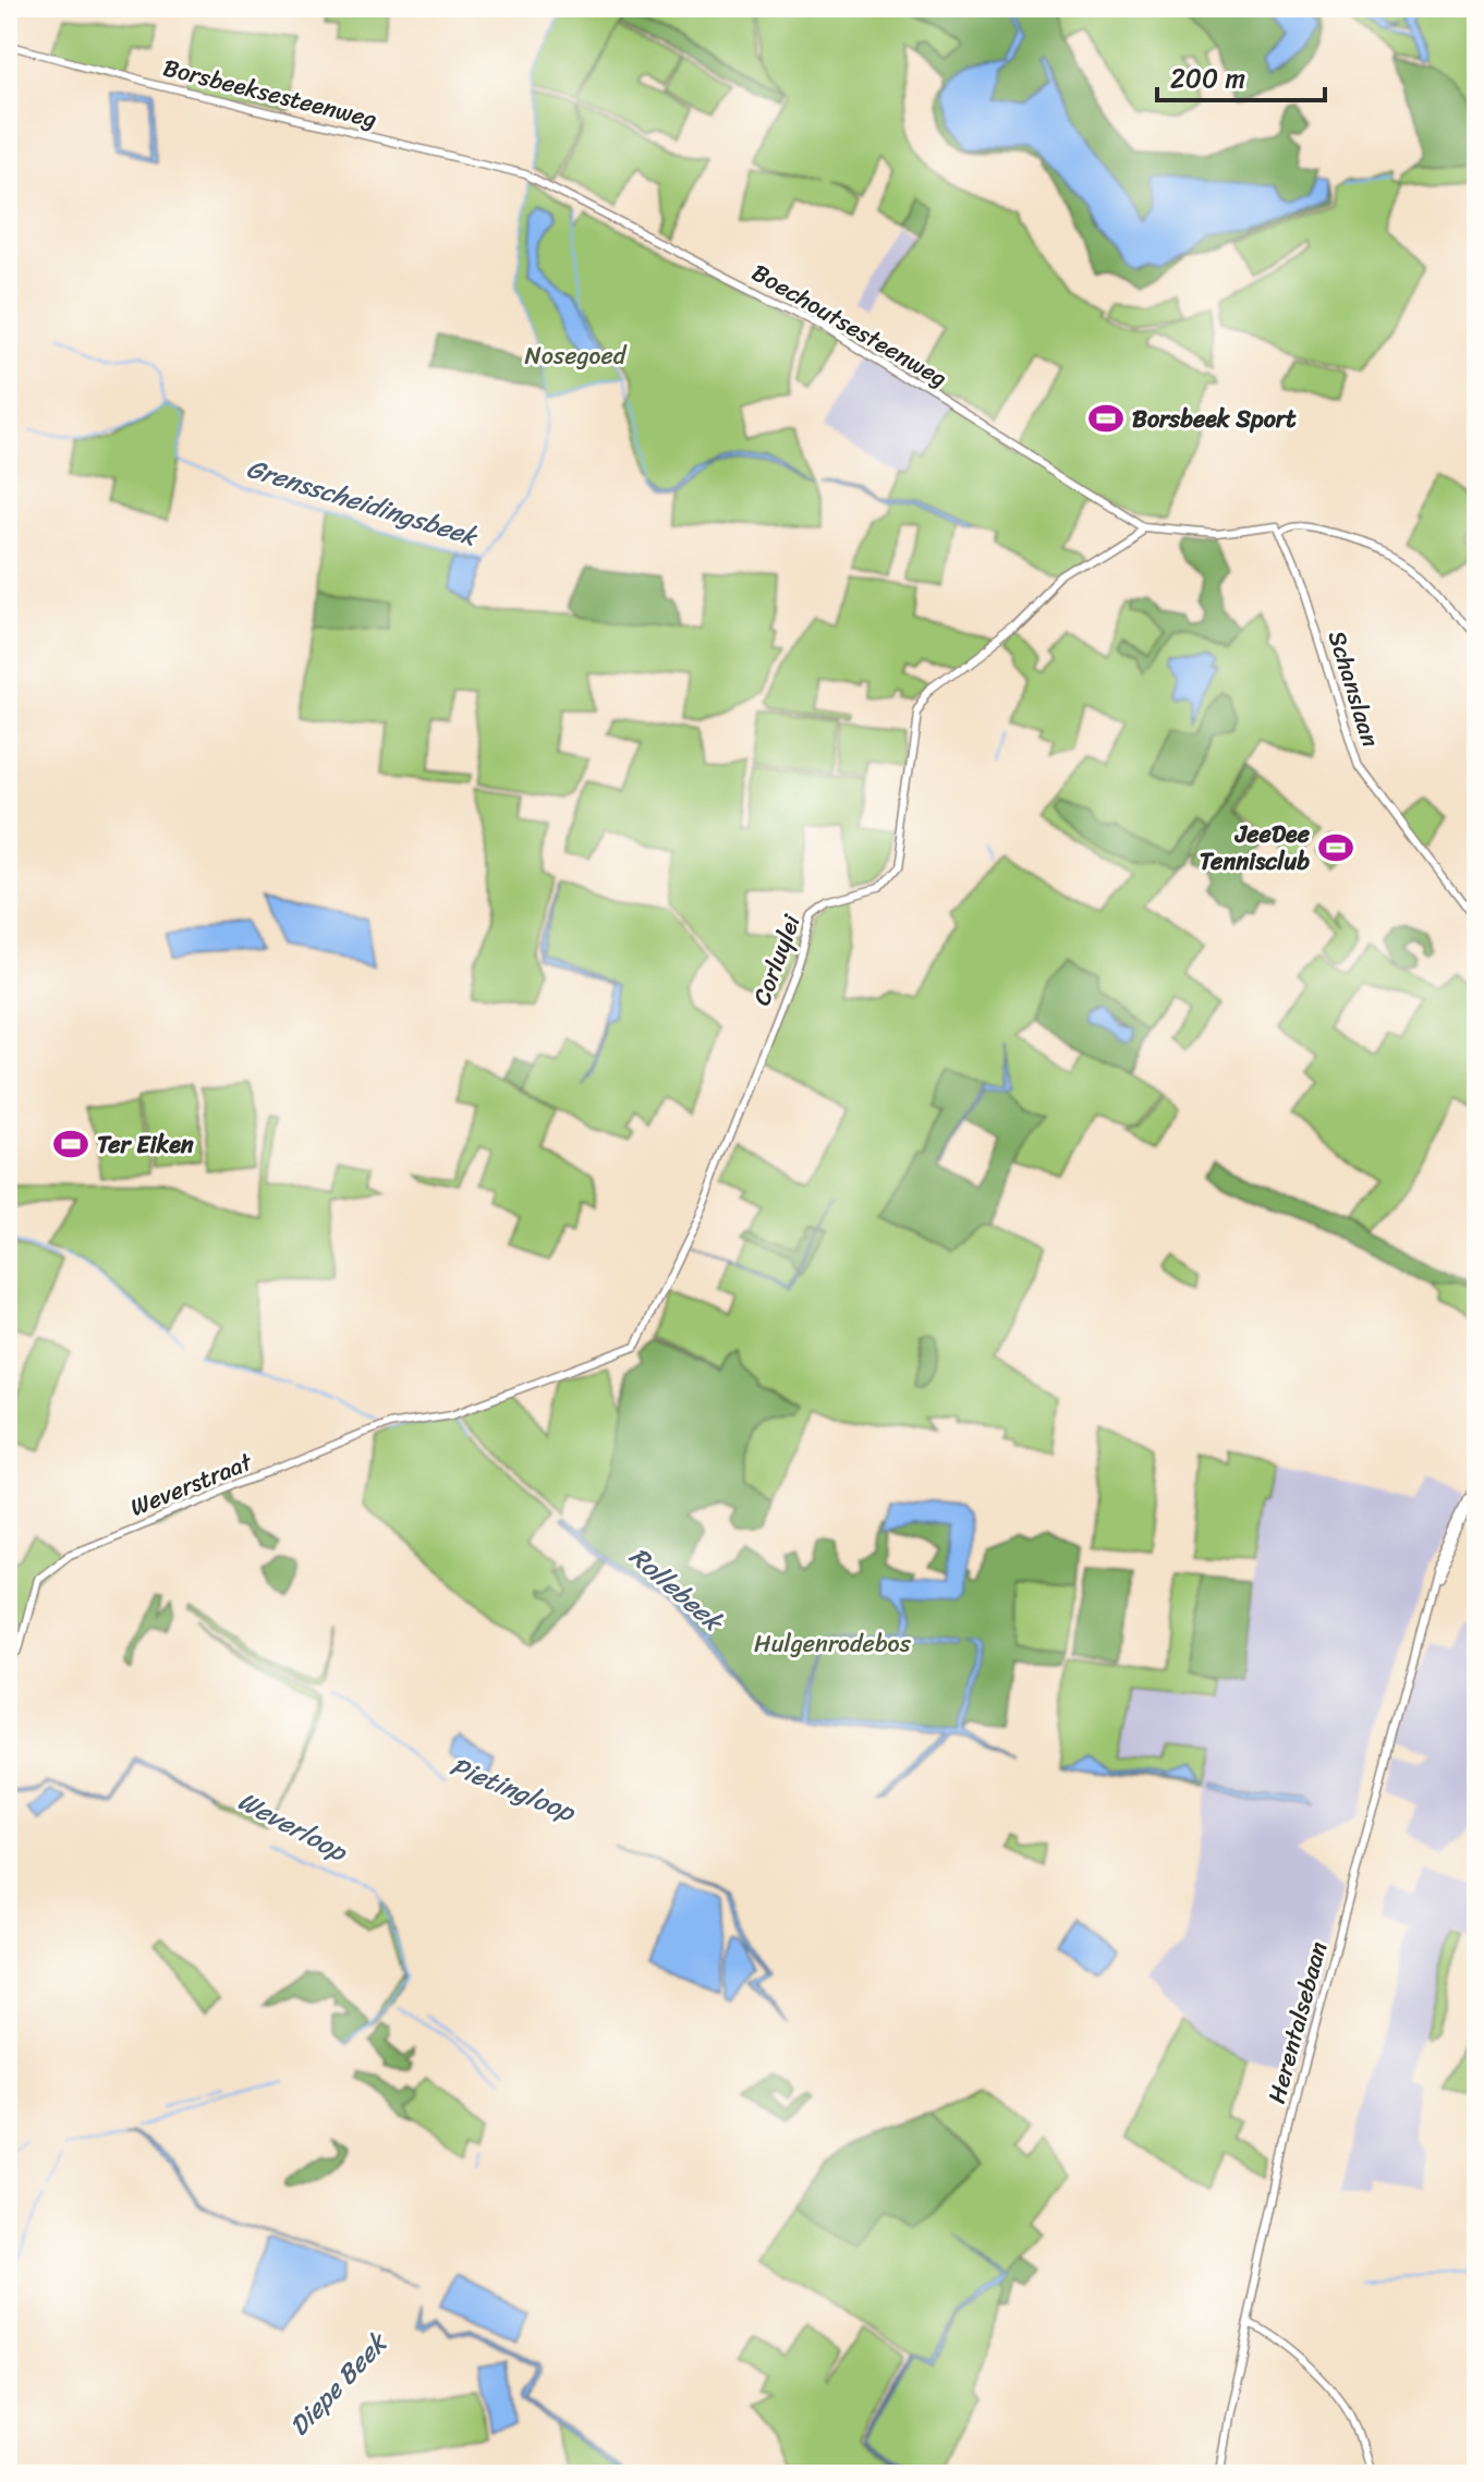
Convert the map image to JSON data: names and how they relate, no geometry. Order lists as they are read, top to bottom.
{
  "streets": {
    "street": [
      "Borsbeeksesteenweg",
      "Boechoutsesteenweg",
      "Schanslaan",
      "Corluylei",
      "Weverstraat",
      "Herentalsebaan"
    ]
  },
  "crossings": [
    ["Borsbeeksesteenweg", "Boechoutsesteenweg"],
    ["Boechoutsesteenweg", "Corluylei"],
    ["Corluylei", "Weverstraat"]
  ],
  "water": [
    "Grensscheidingsbeek",
    "Rollebeek",
    "Pietingloop",
    "Weverloop",
    "Diepe Beek"
  ],
  "parks": ["Nosegoed", "Hulgenrodebos"],
  "places": {
    "sports": ["Borsbeek Sport", "JeeDee Tennisclub", "Ter Eiken"]
  },
  "scale_bar": "200 m"
}
